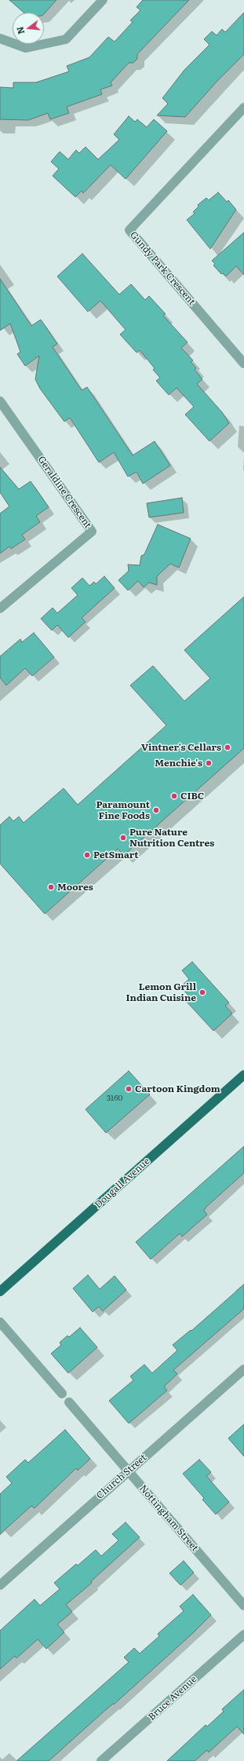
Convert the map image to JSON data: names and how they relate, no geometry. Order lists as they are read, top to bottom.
{
  "streets": {
    "main road": ["Dougall Avenue"],
    "street": [
      "Gundy Park Crescent",
      "Geraldine Crescent",
      "Church Street",
      "Nottingham Street",
      "Bruce Avenue"
    ]
  },
  "crossings": [
    ["Church Street", "Nottingham Street"]
  ],
  "places": [
    "Vintner's Cellars",
    "Menchie's",
    "CIBC",
    "Paramount Fine Foods",
    "Pure Nature Nutrition Centres",
    "PetSmart",
    "Moores",
    "Lemon Grill Indian Cuisine",
    "Cartoon Kingdom"
  ],
  "house_numbers": ["3160"],
  "north": "left"
}
